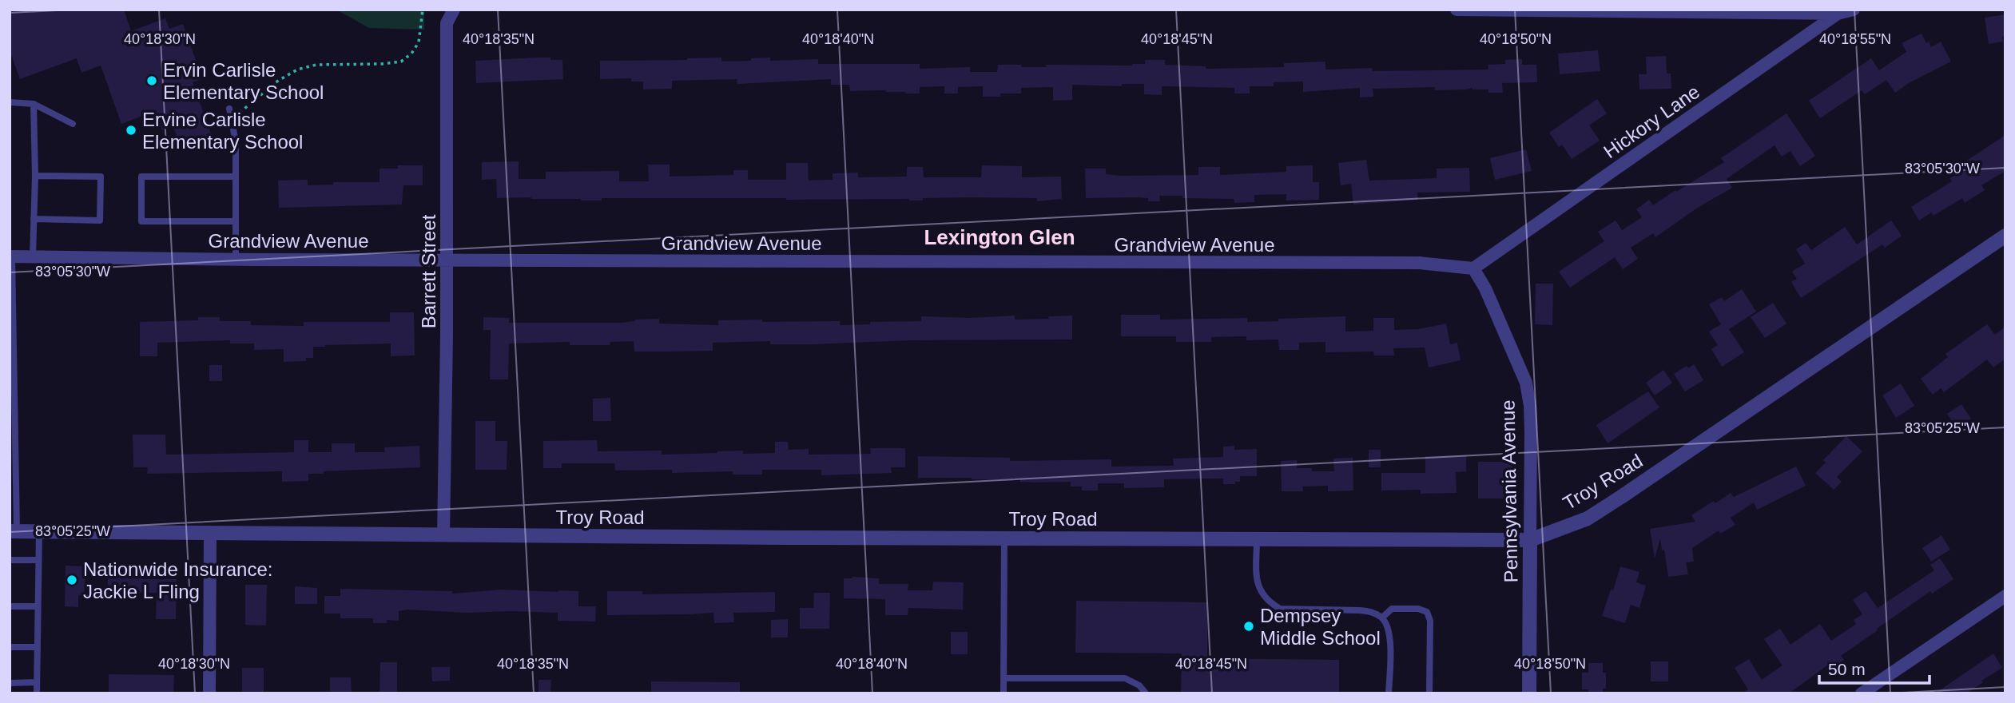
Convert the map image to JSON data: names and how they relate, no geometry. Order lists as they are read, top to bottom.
{
  "streets": {
    "street": [
      "Hickory Lane",
      "Grandview Avenue",
      "Barrett Street",
      "Troy Road",
      "Pennsylvania Avenue"
    ]
  },
  "crossings": [
    ["Hickory Lane", "Grandview Avenue"],
    ["Hickory Lane", "Pennsylvania Avenue"],
    ["Grandview Avenue", "Barrett Street"],
    ["Grandview Avenue", "Pennsylvania Avenue"],
    ["Barrett Street", "Troy Road"],
    ["Troy Road", "Pennsylvania Avenue"]
  ],
  "districts": ["Lexington Glen"],
  "places": [
    "Ervin Carlisle Elementary School",
    "Ervine Carlisle Elementary School",
    "Nationwide Insurance: Jackie L Fling",
    "Dempsey Middle School"
  ],
  "scale_bar": "50 m",
  "coordinates": [
    "40°18'30\"N",
    "40°18'35\"N",
    "40°18'40\"N",
    "40°18'45\"N",
    "40°18'50\"N",
    "40°18'55\"N",
    "83°05'30\"W",
    "83°05'25\"W"
  ]
}
